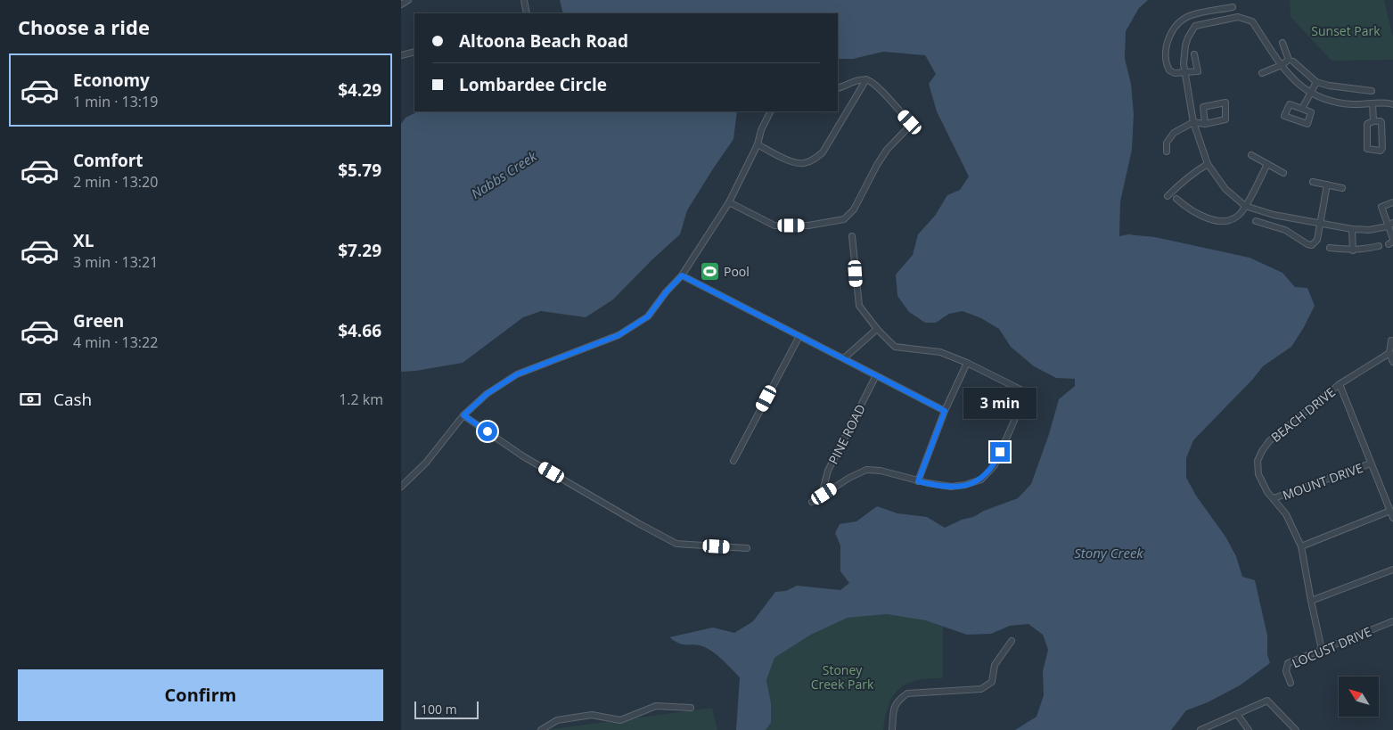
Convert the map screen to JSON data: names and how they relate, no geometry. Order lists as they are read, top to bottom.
{
  "streets": {
    "street": [
      "BEACH DRIVE",
      "PINE ROAD",
      "MOUNT DRIVE",
      "LOCUST DRIVE"
    ]
  },
  "crossings": [
    ["BEACH DRIVE", "MOUNT DRIVE"],
    ["BEACH DRIVE", "LOCUST DRIVE"]
  ],
  "water": ["Nabbs Creek", "Stony Creek"],
  "parks": ["Sunset Park", "Stoney Creek Park"],
  "places": {
    "sports": ["Pool"]
  },
  "scale_bar": "100 m",
  "north": "top left",
  "page": {
    "heading": "Choose a ride",
    "banner": ["Altoona Beach Road", "Lombardee Circle"],
    "list": [
      {
        "name": "Economy",
        "note": "1 min · 13:19",
        "value": "$4.29"
      },
      {
        "name": "Comfort",
        "note": "2 min · 13:20",
        "value": "$5.79"
      },
      {
        "name": "XL",
        "note": "3 min · 13:21",
        "value": "$7.29"
      },
      {
        "name": "Green",
        "note": "4 min · 13:22",
        "value": "$4.66"
      }
    ],
    "pay": ["Cash", "1.2 km"],
    "bubble": "3 min",
    "buttons": "Confirm",
    "scale": "100 m"
  }
}
